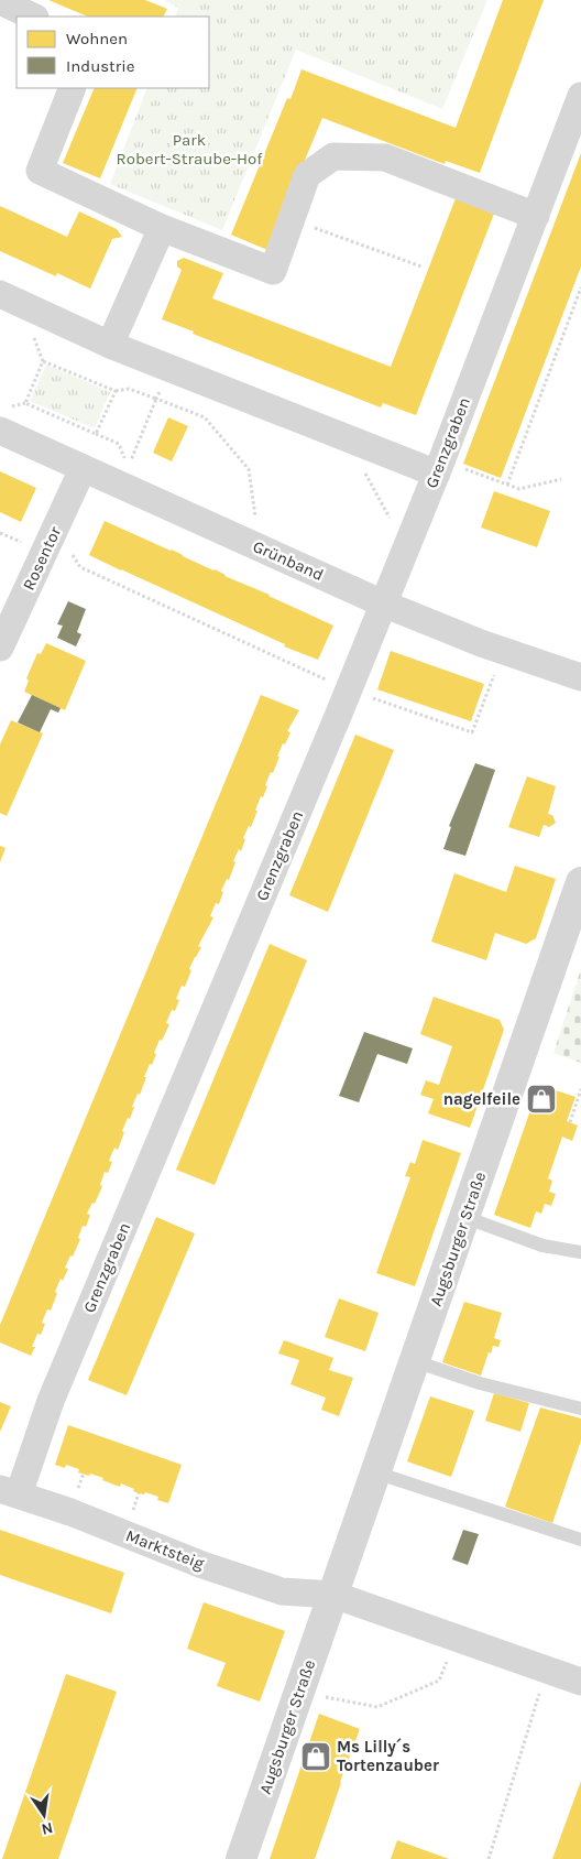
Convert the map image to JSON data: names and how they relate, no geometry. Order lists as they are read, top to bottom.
{
  "streets": {
    "street": [
      "Grenzgraben",
      "Rosentor",
      "Grünband",
      "Augsburger Straße",
      "Marktsteig"
    ]
  },
  "crossings": [
    ["Grenzgraben", "Grünband"],
    ["Grenzgraben", "Marktsteig"],
    ["Rosentor", "Grünband"],
    ["Augsburger Straße", "Marktsteig"]
  ],
  "parks": ["Park Robert-Straube-Hof"],
  "places": {
    "shop": ["nagelfeile", "Ms Lilly´s Tortenzauber"]
  },
  "legend": ["Wohnen", "Industrie"],
  "north": "bottom"
}
